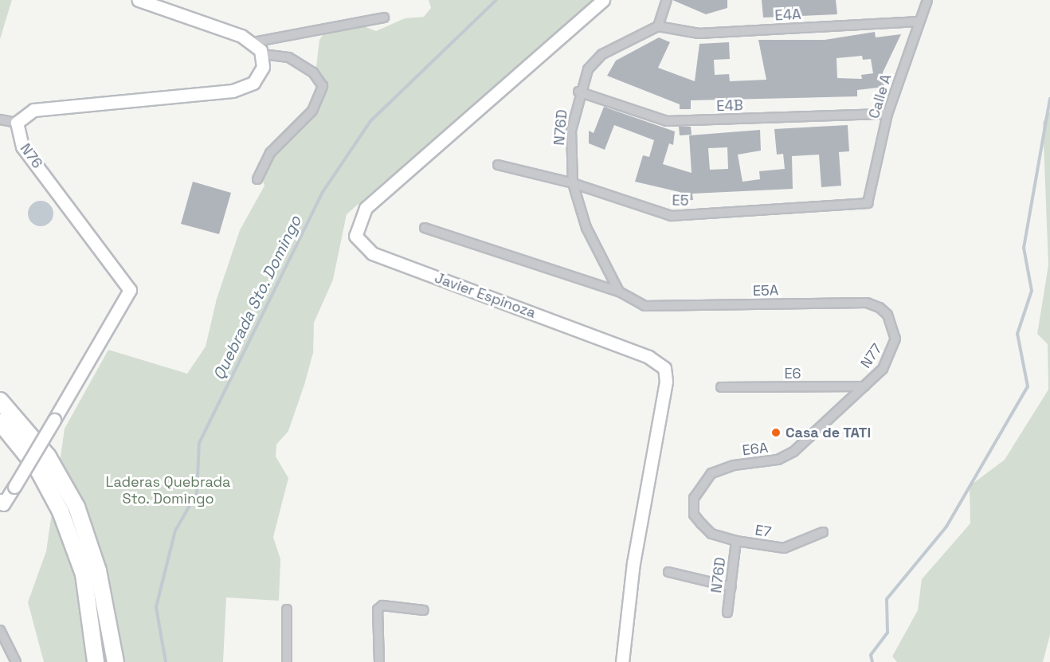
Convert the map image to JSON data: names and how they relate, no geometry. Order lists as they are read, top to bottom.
{
  "streets": {
    "street": [
      "E4A",
      "Calle A",
      "E4B",
      "N76D",
      "N76",
      "E5",
      "E5A",
      "Javier Espinoza",
      "N77",
      "E6",
      "E6A",
      "E7"
    ]
  },
  "crossings": [
    ["E4A", "Calle A"],
    ["E4A", "N76D"],
    ["Calle A", "E4B"],
    ["Calle A", "E5"],
    ["E4B", "N76D"],
    ["N76D", "E5"],
    ["N76D", "E5A"],
    ["N76D", "E7"],
    ["E5A", "N77"],
    ["N77", "E6"],
    ["N77", "E6A"],
    ["E6", "E6A"],
    ["E6A", "E7"]
  ],
  "water": ["Quebrada Sto. Domingo"],
  "parks": ["Laderas Quebrada Sto. Domingo"],
  "places": ["Casa de TATI"]
}
